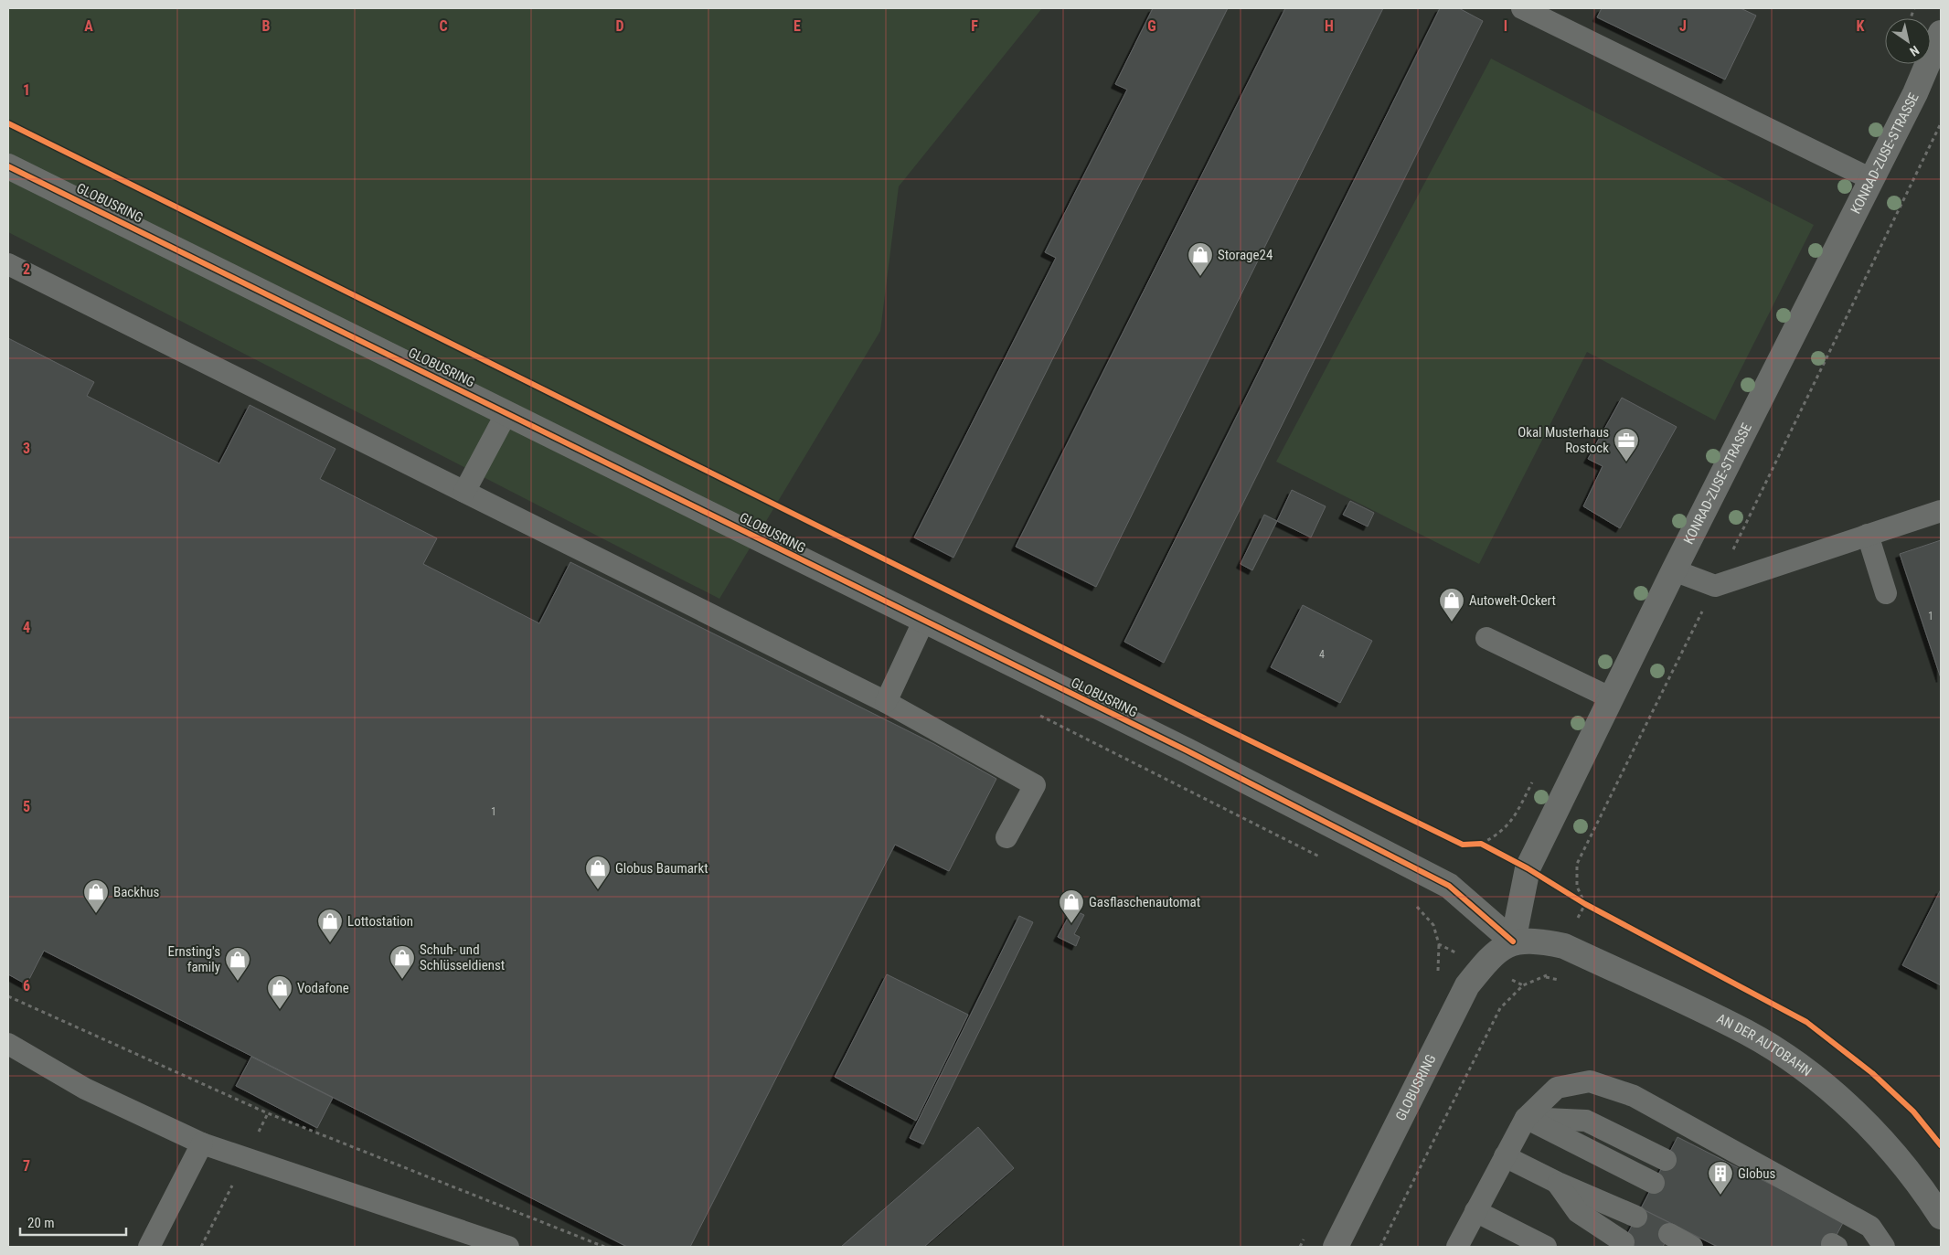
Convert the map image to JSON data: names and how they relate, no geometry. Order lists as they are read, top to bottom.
{
  "streets": {
    "street": ["KONRAD-ZUSE-STRASSE", "GLOBUSRING", "AN DER AUTOBAHN"]
  },
  "crossings": [
    ["KONRAD-ZUSE-STRASSE", "GLOBUSRING"],
    ["KONRAD-ZUSE-STRASSE", "AN DER AUTOBAHN"],
    ["GLOBUSRING", "AN DER AUTOBAHN"]
  ],
  "places": {
    "shop": [
      "Storage24",
      "Autowelt-Ockert",
      "Globus Baumarkt",
      "Backhus",
      "Gasflaschenautomat",
      "Lottostation",
      "Schuh- und Schlüsseldienst",
      "Ernsting's family",
      "Vodafone"
    ],
    "office": ["Okal Musterhaus Rostock"],
    "building": ["Globus"]
  },
  "house_numbers": ["1", "4", "1"],
  "scale_bar": "20 m",
  "north": "bottom right",
  "grid": {
    "columns": [
      "A",
      "B",
      "C",
      "D",
      "E",
      "F",
      "G",
      "H",
      "I",
      "J",
      "K"
    ],
    "rows": [
      "1",
      "2",
      "3",
      "4",
      "5",
      "6",
      "7"
    ]
  }
}
